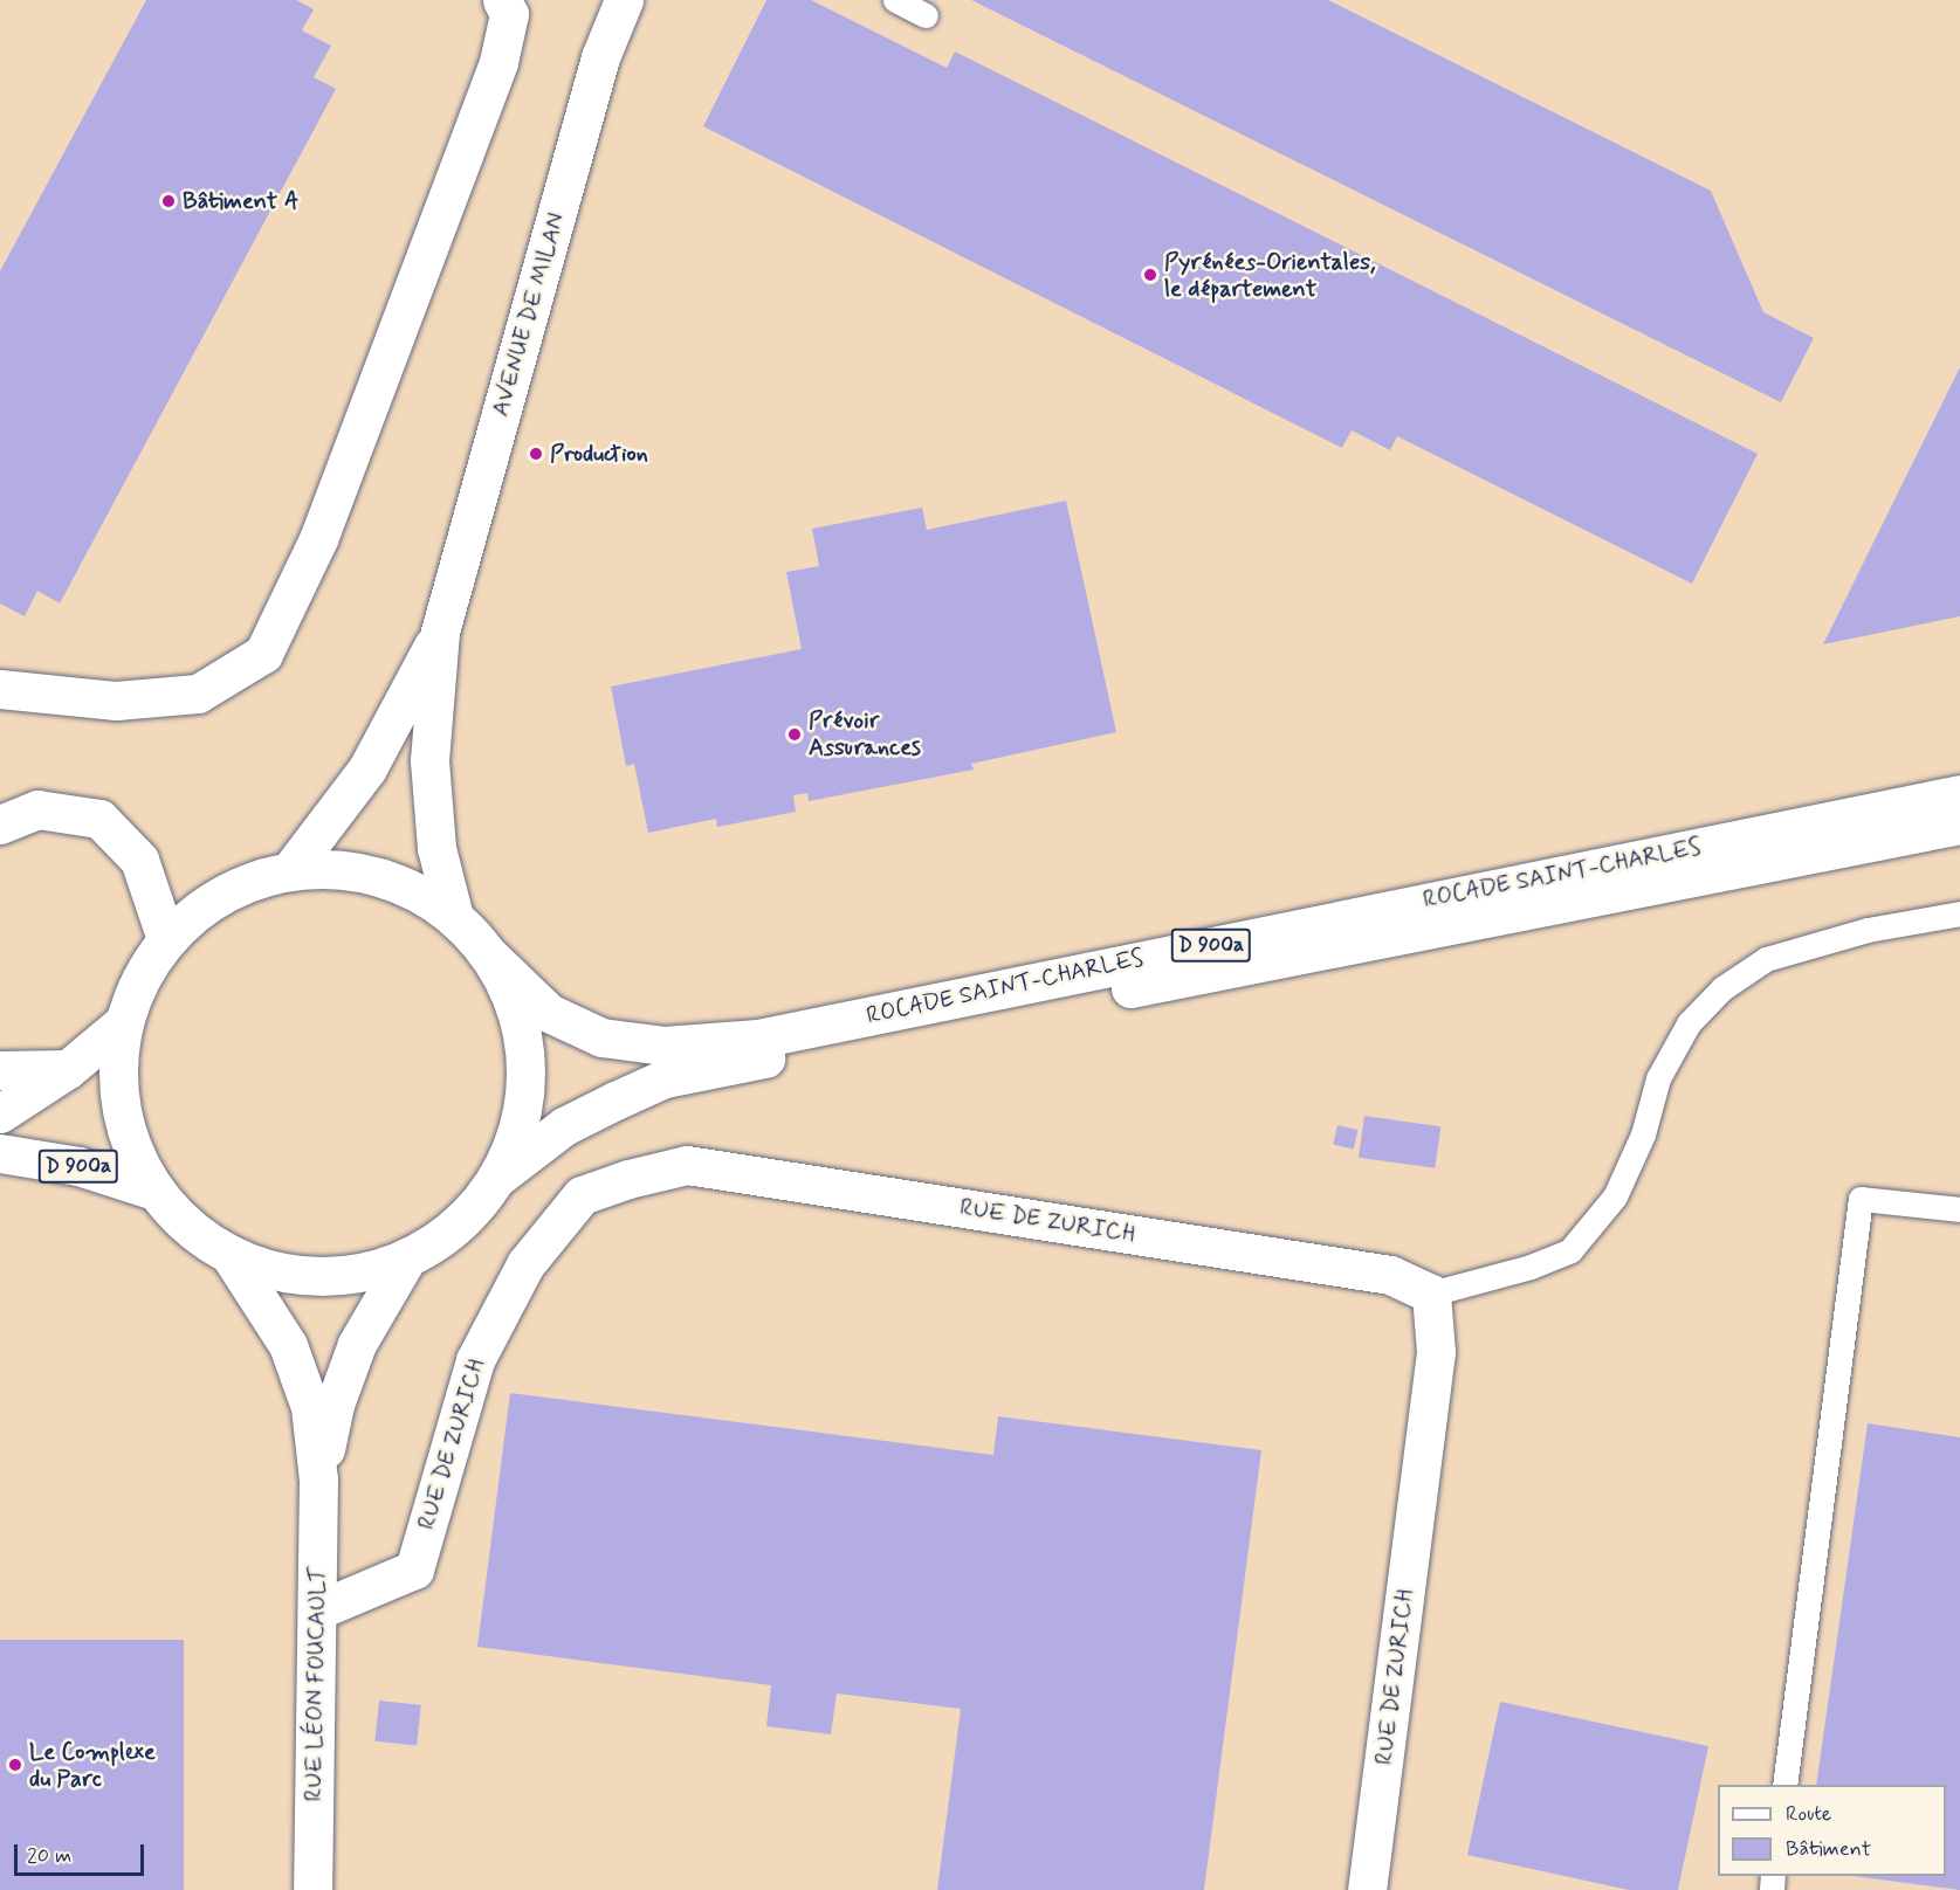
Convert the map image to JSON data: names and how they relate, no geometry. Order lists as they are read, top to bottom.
{
  "streets": {
    "street": [
      "AVENUE DE MILAN",
      "ROCADE SAINT-CHARLES",
      "D 900a",
      "RUE DE ZURICH",
      "RUE LÉON FOUCAULT"
    ]
  },
  "crossings": [
    ["RUE DE ZURICH", "RUE LÉON FOUCAULT"]
  ],
  "places": [
    "Bâtiment A",
    "Pyrénées-Orientales, le département",
    "Production",
    "Prévoir Assurances",
    "Le Complexe du Parc"
  ],
  "legend": ["Route", "Bâtiment"],
  "scale_bar": "20 m"
}
